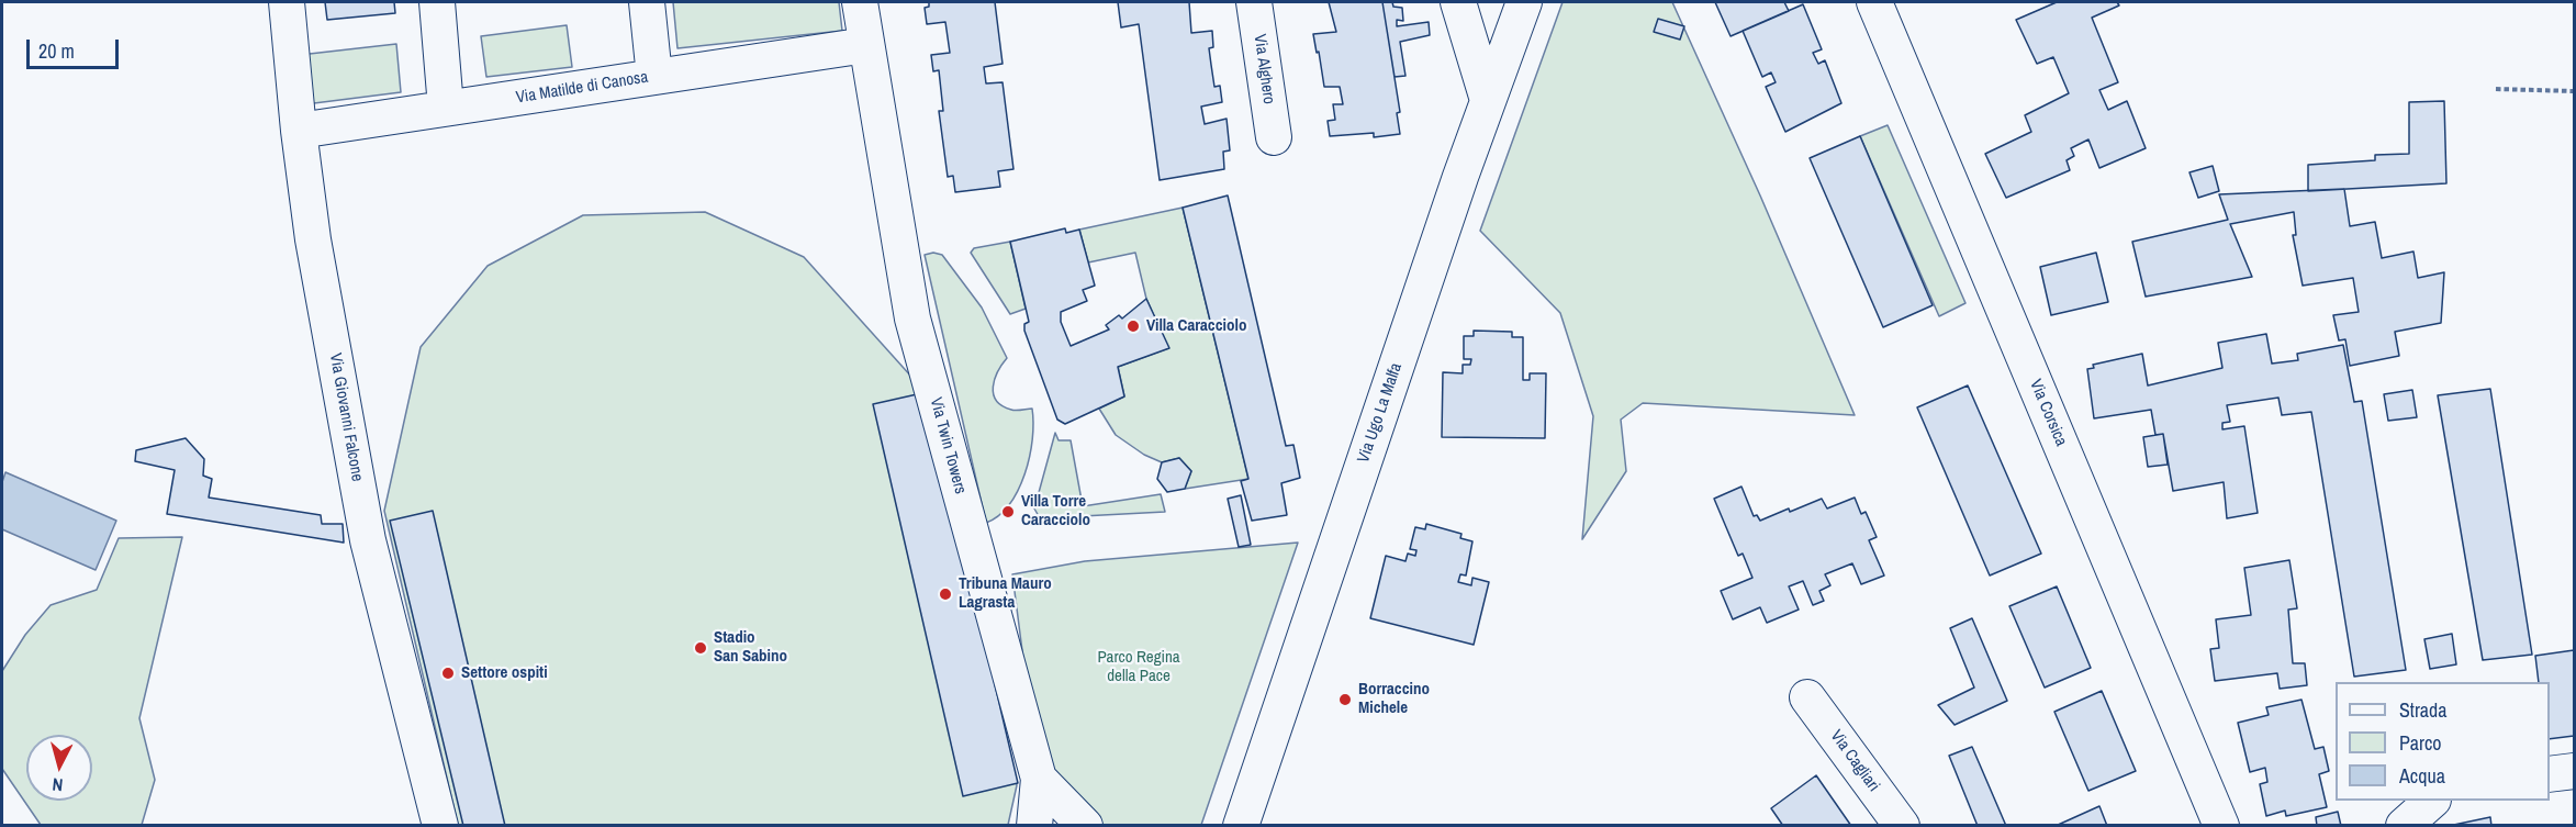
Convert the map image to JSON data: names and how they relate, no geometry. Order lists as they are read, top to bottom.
{
  "streets": {
    "street": [
      "Via Alghero",
      "Via Matilde di Canosa",
      "Via Ugo La Malfa",
      "Via Corsica",
      "Via Giovanni Falcone",
      "Via Twin Towers",
      "Via Cagliari"
    ]
  },
  "crossings": [
    ["Via Matilde di Canosa", "Via Giovanni Falcone"],
    ["Via Matilde di Canosa", "Via Twin Towers"]
  ],
  "parks": ["Parco Regina della Pace"],
  "places": [
    "Villa Caracciolo",
    "Villa Torre Caracciolo",
    "Tribuna Mauro Lagrasta",
    "Stadio San Sabino",
    "Settore ospiti",
    "Borraccino Michele"
  ],
  "legend": ["Strada", "Parco", "Acqua"],
  "scale_bar": "20 m",
  "north": "bottom"
}
